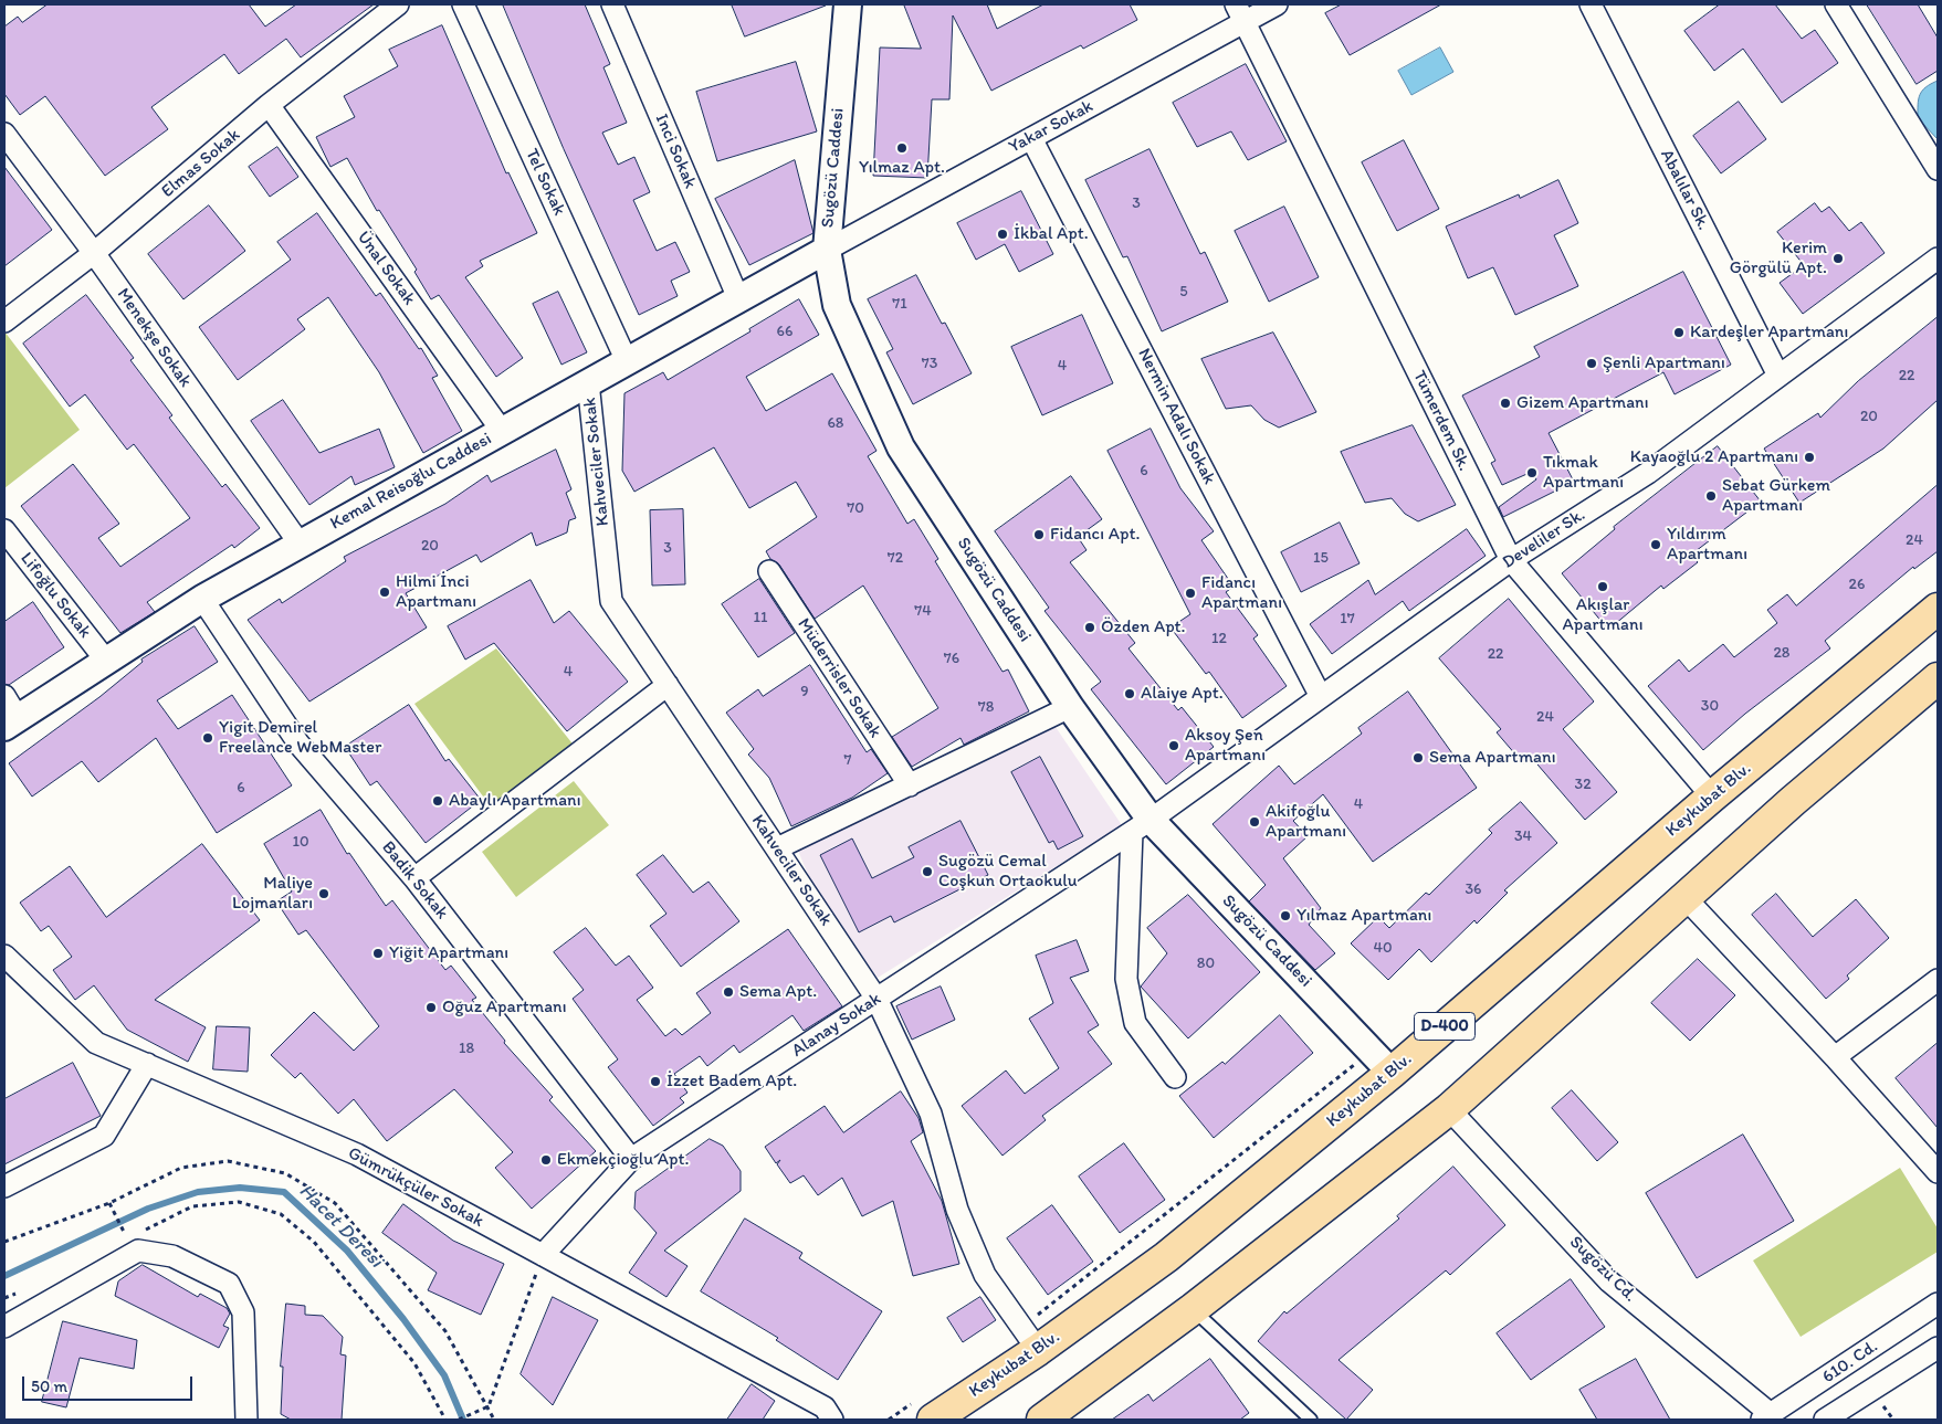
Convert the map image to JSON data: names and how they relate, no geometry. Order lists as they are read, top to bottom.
{
  "streets": {
    "highway": ["Keykubat Blv.", "D-400"],
    "street": [
      "Yakar Sokak",
      "Inci Sokak",
      "Elmas Sokak",
      "Sugözü Caddesi",
      "Tel Sokak",
      "Abalılar Sk.",
      "Ünal Sokak",
      "Menekşe Sokak",
      "Nermin Adalı Sokak",
      "Tümerdem Sk.",
      "Kahveciler Sokak",
      "Kemal Reisoğlu Caddesi",
      "Develiler Sk.",
      "Lifoğlu Sokak",
      "Müderrisler Sokak",
      "Badik Sokak",
      "Alanay Sokak",
      "Gümrükçüler Sokak",
      "Sugözü Cd.",
      "610. Cd."
    ]
  },
  "crossings": [
    ["Yakar Sokak", "Sugözü Caddesi"],
    ["Yakar Sokak", "Nermin Adalı Sokak"],
    ["Yakar Sokak", "Tümerdem Sk."],
    ["Yakar Sokak", "Kemal Reisoğlu Caddesi"],
    ["Inci Sokak", "Kemal Reisoğlu Caddesi"],
    ["Elmas Sokak", "Ünal Sokak"],
    ["Elmas Sokak", "Menekşe Sokak"],
    ["Sugözü Caddesi", "Kemal Reisoğlu Caddesi"],
    ["Sugözü Caddesi", "Develiler Sk."],
    ["Sugözü Caddesi", "Keykubat Blv."],
    ["Sugözü Caddesi", "Alanay Sokak"],
    ["Tel Sokak", "Kemal Reisoğlu Caddesi"],
    ["Abalılar Sk.", "Develiler Sk."],
    ["Ünal Sokak", "Kemal Reisoğlu Caddesi"],
    ["Menekşe Sokak", "Kemal Reisoğlu Caddesi"],
    ["Nermin Adalı Sokak", "Develiler Sk."],
    ["Tümerdem Sk.", "Develiler Sk."],
    ["Tümerdem Sk.", "Keykubat Blv."],
    ["Kahveciler Sokak", "Kemal Reisoğlu Caddesi"],
    ["Kahveciler Sokak", "Keykubat Blv."],
    ["Kahveciler Sokak", "Alanay Sokak"],
    ["Kemal Reisoğlu Caddesi", "Lifoğlu Sokak"],
    ["Kemal Reisoğlu Caddesi", "Badik Sokak"],
    ["Develiler Sk.", "Alanay Sokak"],
    ["Badik Sokak", "Alanay Sokak"],
    ["Alanay Sokak", "Gümrükçüler Sokak"],
    ["Sugözü Cd.", "610. Cd."]
  ],
  "water": ["Hacet Deresi"],
  "places": [
    "Yılmaz Apt.",
    "İkbal Apt.",
    "Kerim Görgülü Apt.",
    "Kardeşler Apartmanı",
    "Şenli Apartmanı",
    "Gizem Apartmanı",
    "Kayaoğlu 2 Apartmanı",
    "Tıkmak Apartmanı",
    "Sebat Gürkem Apartmanı",
    "Fidancı Apt.",
    "Yıldırım Apartmanı",
    "Akışlar Apartmanı",
    "Hilmi İnci Apartmanı",
    "Fidancı Apartmanı",
    "Özden Apt.",
    "Alaiye Apt.",
    "Yigit Demirel Freelance WebMaster",
    "Aksoy Şen Apartmanı",
    "Sema Apartmanı",
    "Abaylı Apartmanı",
    "Akifoğlu Apartmanı",
    "Sugözü Cemal Coşkun Ortaokulu",
    "Maliye Lojmanları",
    "Yılmaz Apartmanı",
    "Yiğit Apartmanı",
    "Sema Apt.",
    "Oğuz Apartmanı",
    "İzzet Badem Apt.",
    "Ekmekçioğlu Apt."
  ],
  "house_numbers": [
    "3",
    "5",
    "71",
    "66",
    "73",
    "4",
    "22",
    "20",
    "68",
    "6",
    "70",
    "24",
    "20",
    "3",
    "72",
    "15",
    "26",
    "74",
    "11",
    "17",
    "12",
    "28",
    "22",
    "76",
    "4",
    "9",
    "30",
    "78",
    "24",
    "7",
    "32",
    "6",
    "4",
    "34",
    "10",
    "36",
    "40",
    "80",
    "18"
  ],
  "scale_bar": "50 m"
}
